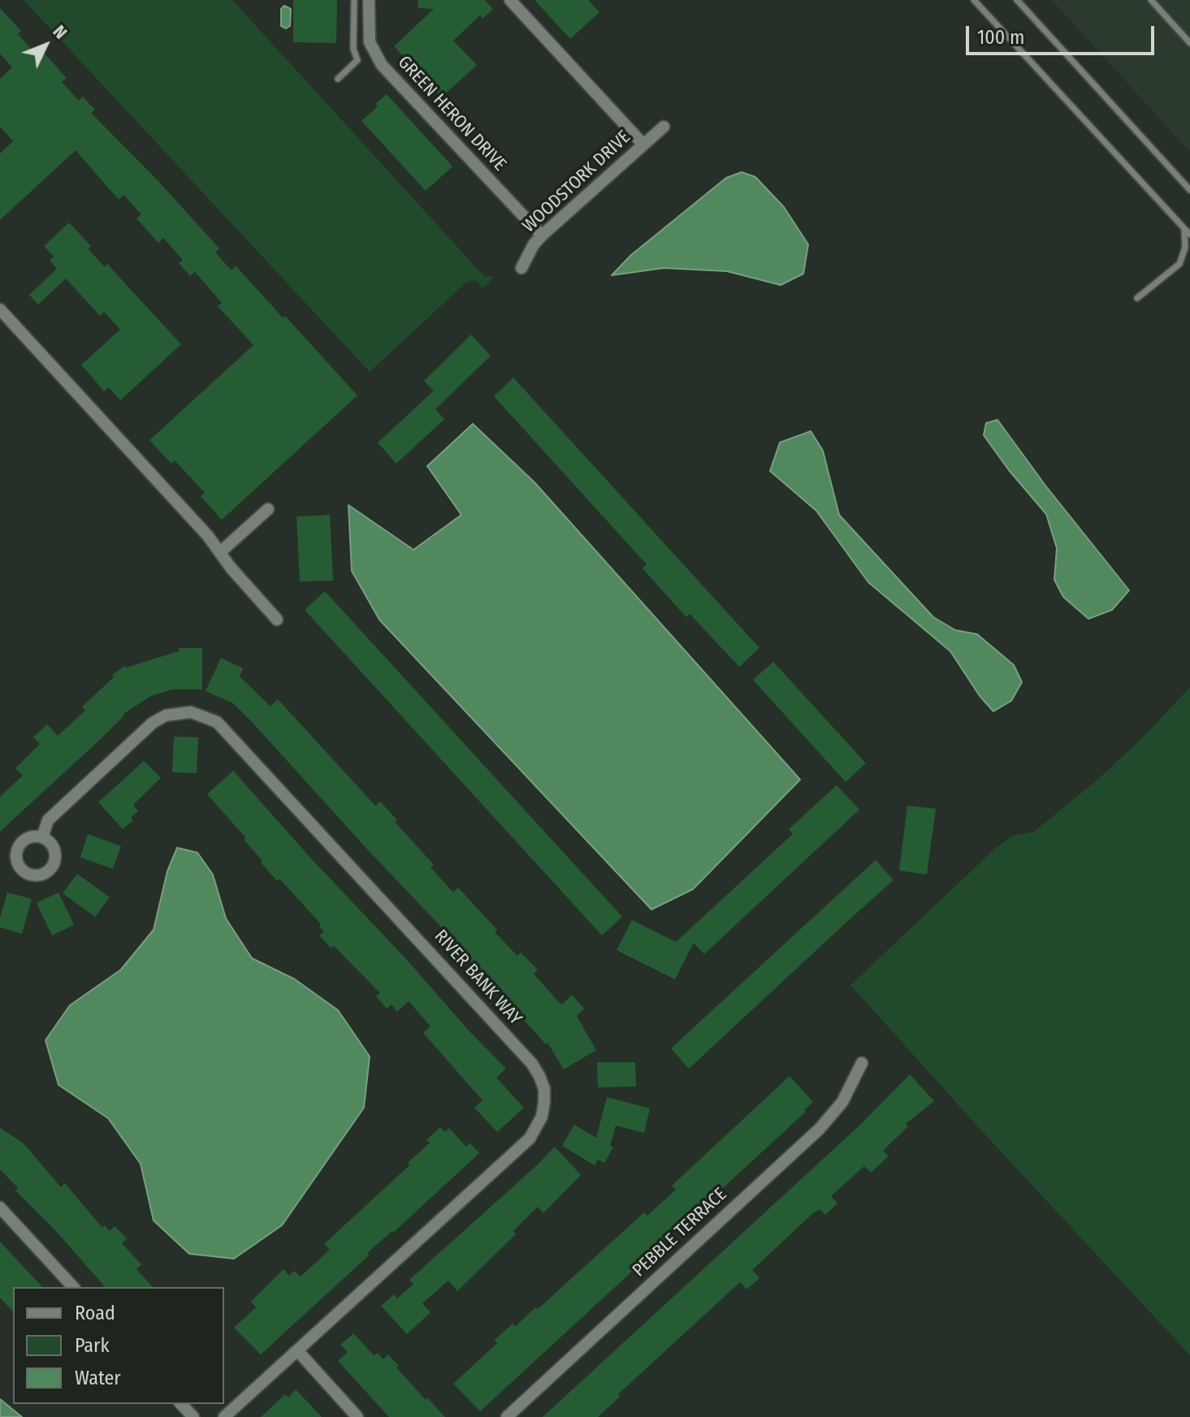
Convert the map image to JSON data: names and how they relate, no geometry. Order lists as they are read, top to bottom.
{
  "streets": {
    "street": [
      "GREEN HERON DRIVE",
      "WOODSTORK DRIVE",
      "RIVER BANK WAY",
      "PEBBLE TERRACE"
    ]
  },
  "crossings": [
    ["GREEN HERON DRIVE", "WOODSTORK DRIVE"]
  ],
  "legend": ["Road", "Park", "Water"],
  "scale_bar": "100 m",
  "north": "top right"
}
